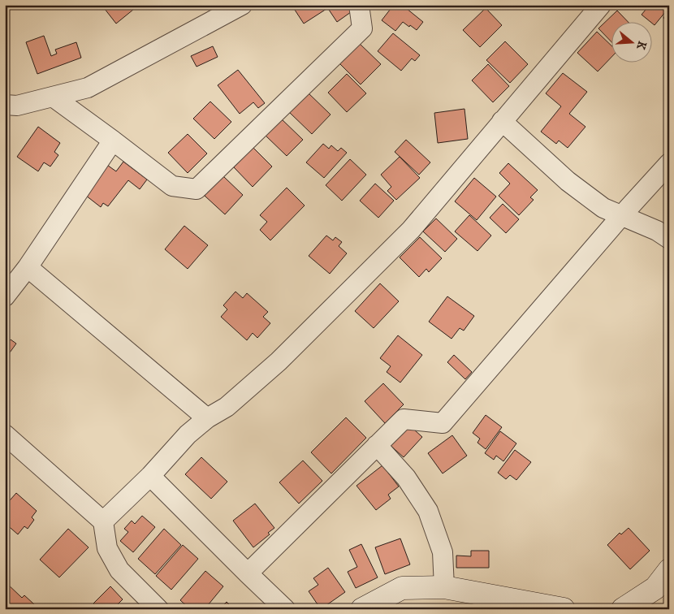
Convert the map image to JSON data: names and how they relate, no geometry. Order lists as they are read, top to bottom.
{
  "north": "right"
}
